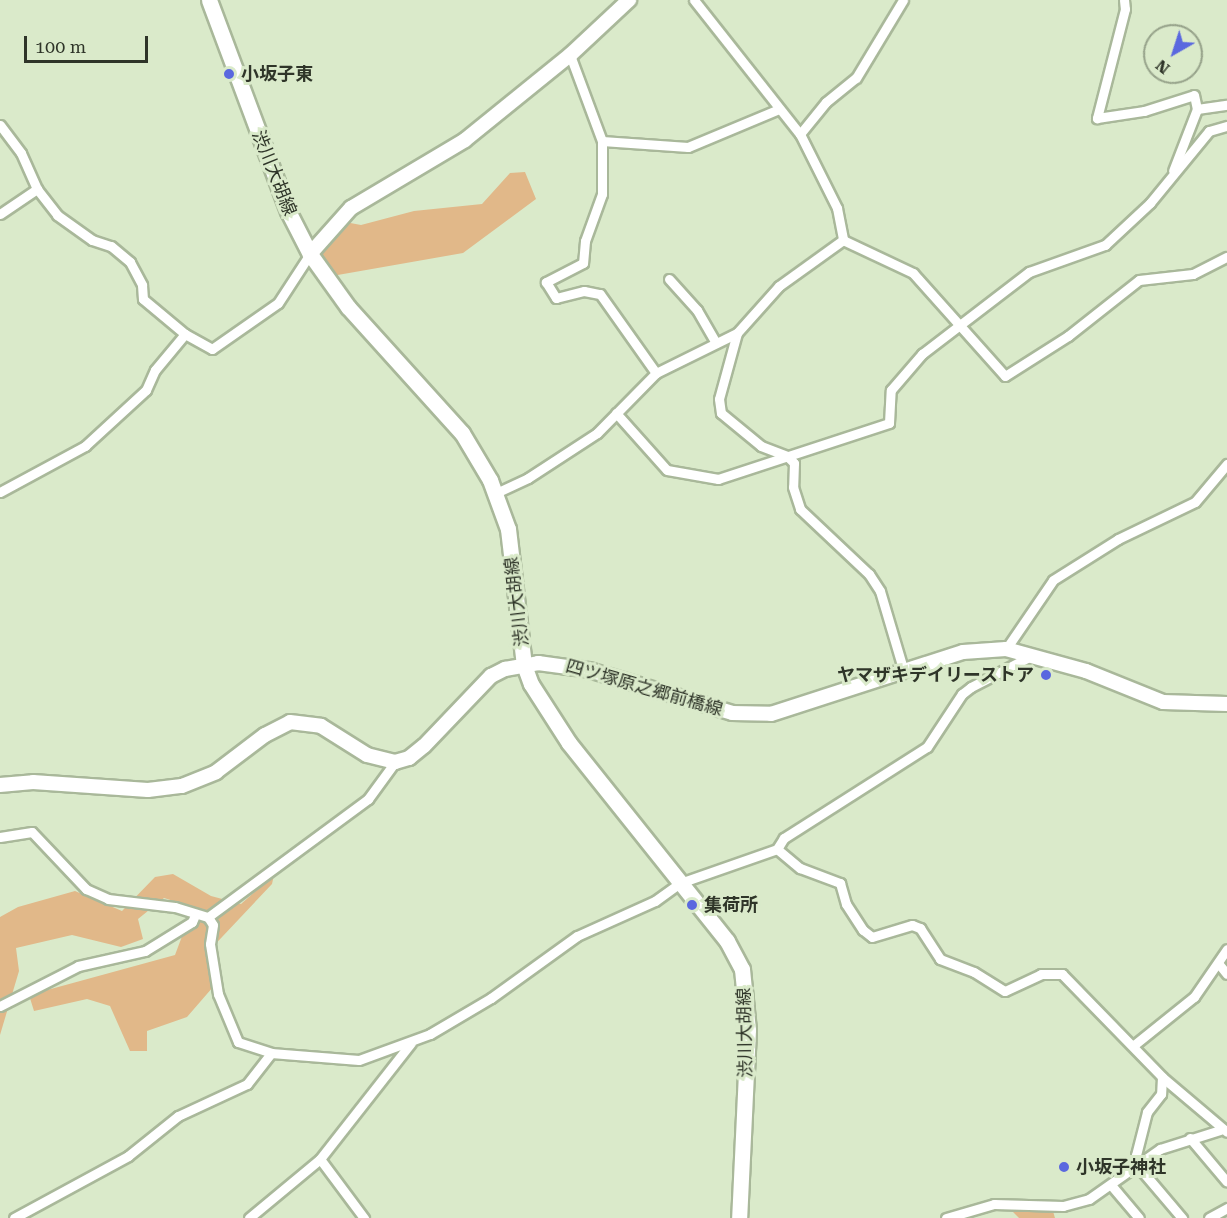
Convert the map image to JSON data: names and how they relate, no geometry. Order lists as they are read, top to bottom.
{
  "streets": {
    "main road": ["渋川大胡線", "四ツ塚原之郷前橋線"]
  },
  "crossings": [
    ["渋川大胡線", "四ツ塚原之郷前橋線"]
  ],
  "places": [
    "小坂子東",
    "ヤマザキデイリーストア",
    "集荷所",
    "小坂子神社"
  ],
  "scale_bar": "100 m",
  "north": "bottom left"
}
